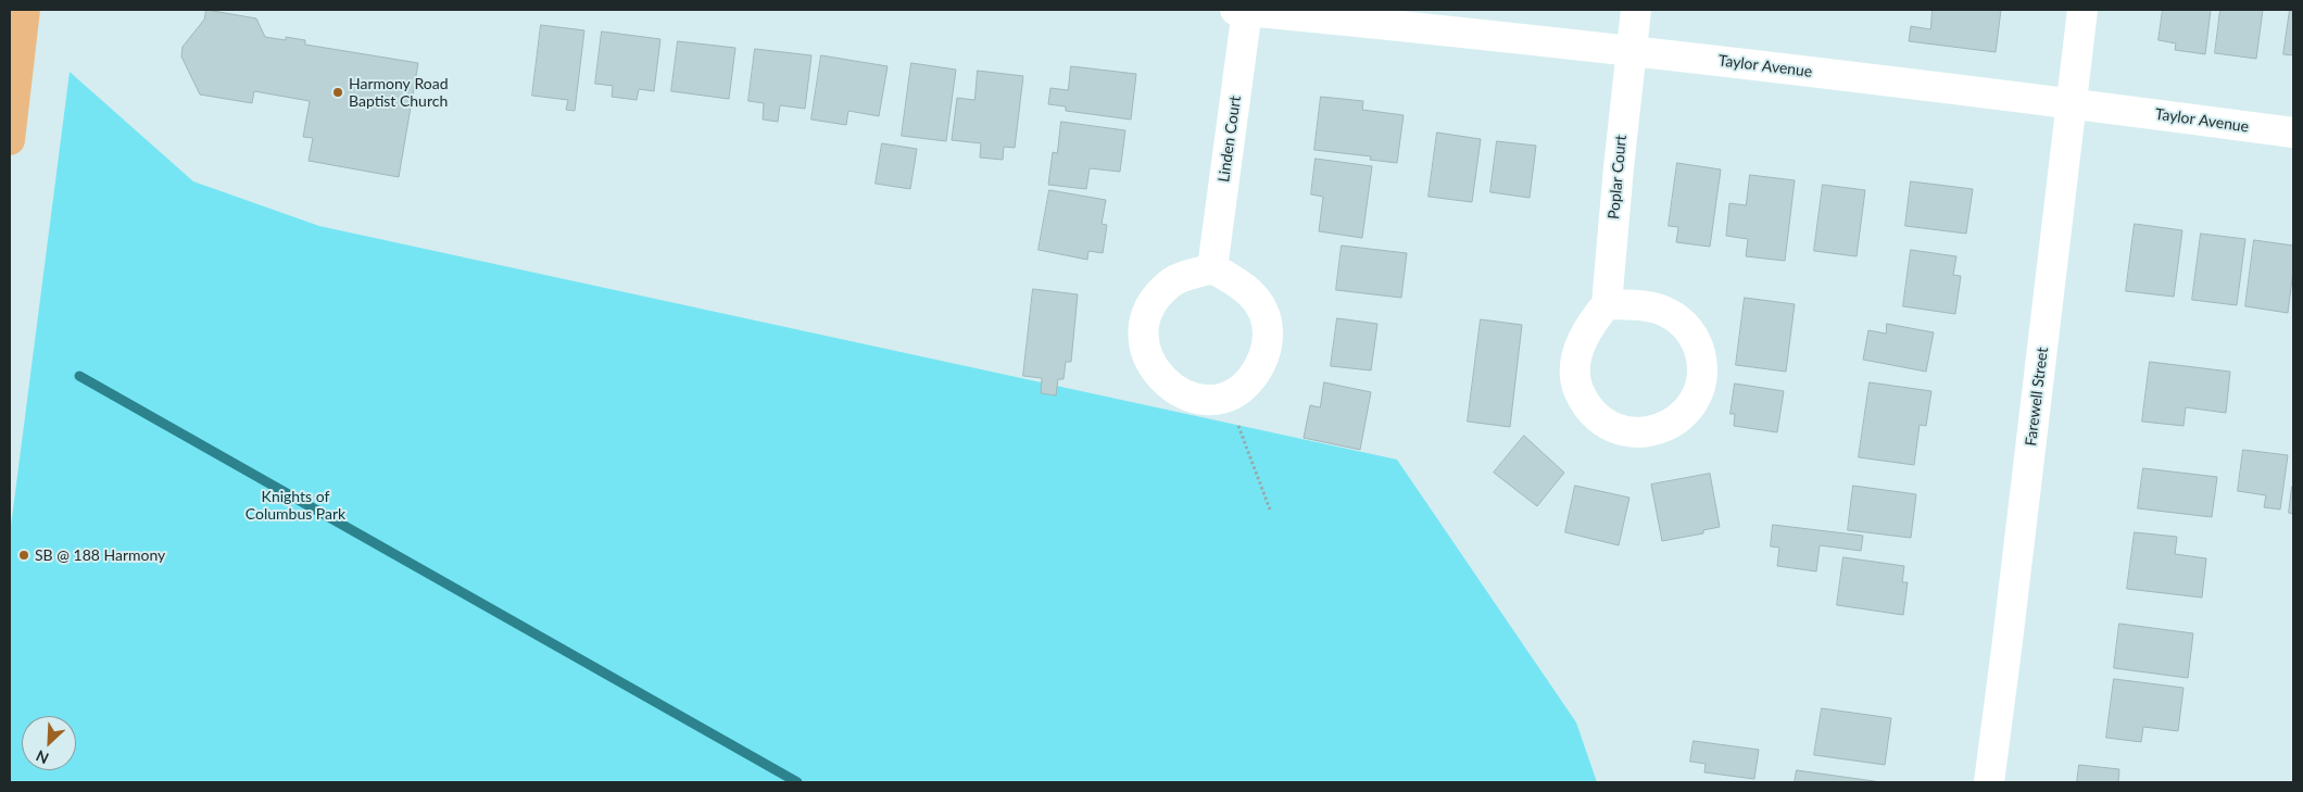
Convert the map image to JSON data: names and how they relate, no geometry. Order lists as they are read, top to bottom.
{
  "streets": {
    "street": [
      "Taylor Avenue",
      "Linden Court",
      "Poplar Court",
      "Farewell Street"
    ]
  },
  "crossings": [
    ["Taylor Avenue", "Linden Court"],
    ["Taylor Avenue", "Poplar Court"],
    ["Taylor Avenue", "Farewell Street"]
  ],
  "parks": ["Knights of Columbus Park"],
  "places": ["Harmony Road Baptist Church", "SB @ 188 Harmony"],
  "north": "bottom left"
}
